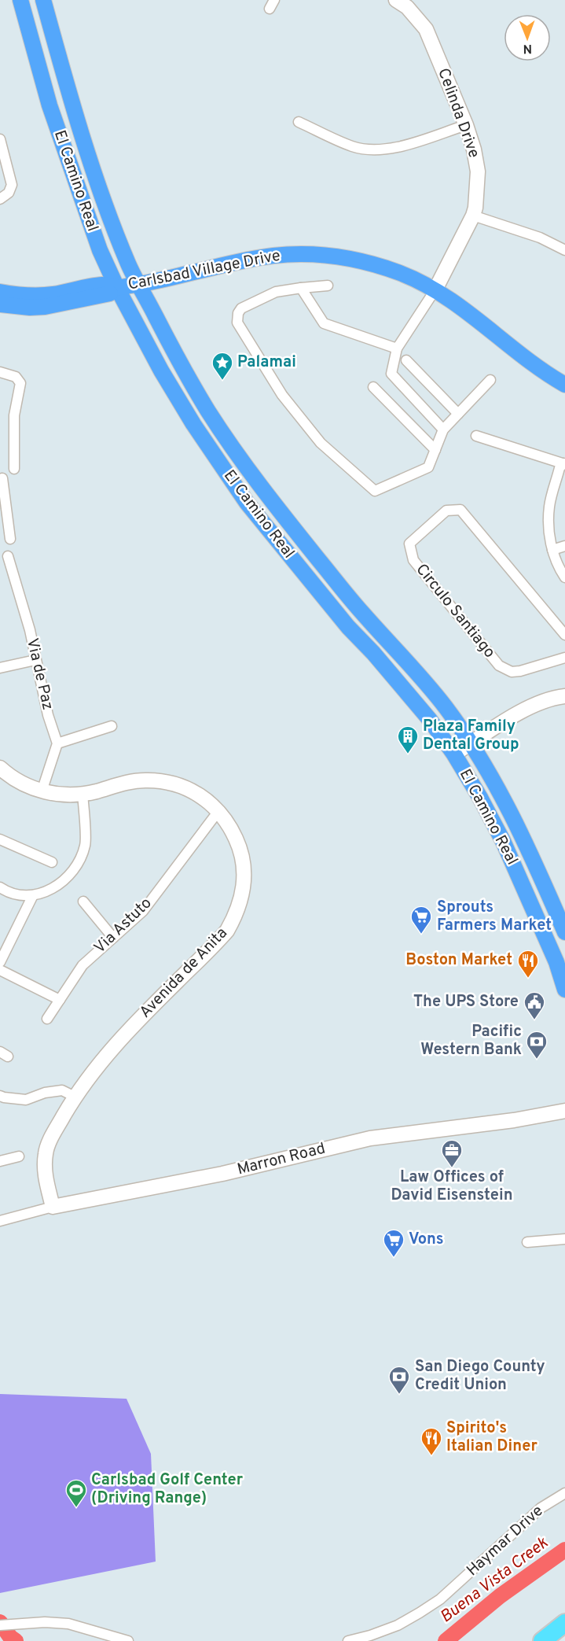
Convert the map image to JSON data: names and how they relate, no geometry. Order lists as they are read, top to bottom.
{
  "streets": {
    "main road": ["El Camino Real", "Carlsbad Village Drive"],
    "street": [
      "Celinda Drive",
      "Circulo Santiago",
      "Via de Paz",
      "Via Astuto",
      "Avenida de Anita",
      "Marron Road",
      "Haymar Drive"
    ]
  },
  "crossings": [
    ["Celinda Drive", "Carlsbad Village Drive"],
    ["El Camino Real", "Carlsbad Village Drive"],
    ["Via Astuto", "Avenida de Anita"],
    ["Avenida de Anita", "Marron Road"]
  ],
  "water": ["Buena Vista Creek"],
  "places": {
    "place": ["Palamai"],
    "building": ["Plaza Family Dental Group"],
    "supermarket": ["Sprouts Farmers Market", "Vons"],
    "restaurant": ["Boston Market", "Spirito's Italian Diner"],
    "public building": ["The UPS Store"],
    "bank": ["Pacific Western Bank", "San Diego County Credit Union"],
    "office": ["Law Offices of David Eisenstein"],
    "sports": ["Carlsbad Golf Center (Driving Range)"]
  },
  "north": "bottom"
}
